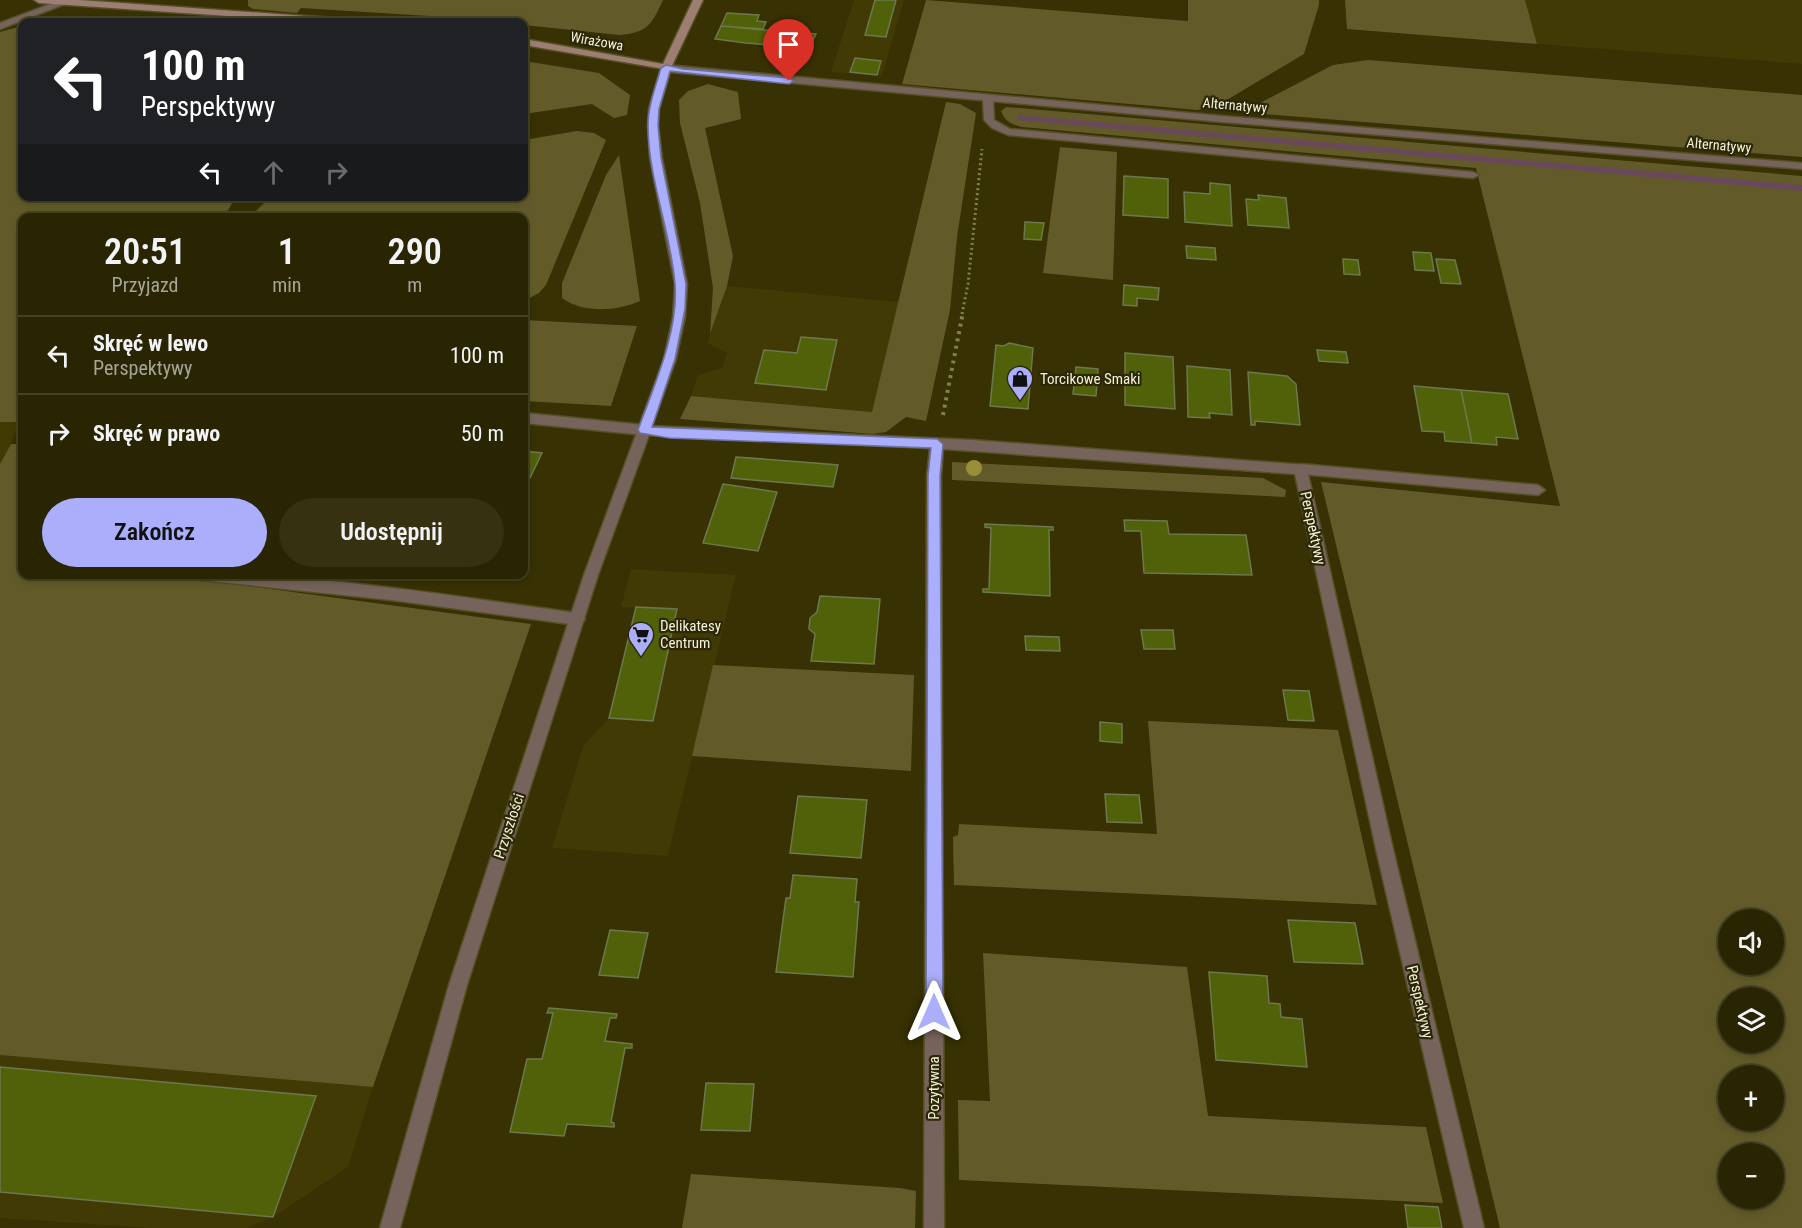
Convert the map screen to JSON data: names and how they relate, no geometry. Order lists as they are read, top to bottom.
{
  "streets": {
    "street": [
      "Wirażowa",
      "Alternatywy",
      "Perspektywy",
      "Przyszłości",
      "Pozytywna"
    ]
  },
  "crossings": [
    ["Wirażowa", "Alternatywy"],
    ["Wirażowa", "Przyszłości"],
    ["Alternatywy", "Przyszłości"]
  ],
  "places": {
    "shop": ["Torcikowe Smaki"],
    "supermarket": ["Delikatesy Centrum"]
  },
  "page": {
    "turn": ["100 m", "Perspektywy"],
    "eta": [
      "20:51",
      "Przyjazd",
      "1",
      "min",
      "290",
      "m"
    ],
    "list": [
      {
        "name": "Skręć w lewo",
        "note": "Perspektywy",
        "value": "100 m"
      },
      {
        "name": "Skręć w prawo",
        "value": "50 m"
      }
    ],
    "buttons": ["Zakończ", "Udostępnij"],
    "map_buttons": ["+", "−"]
  }
}
